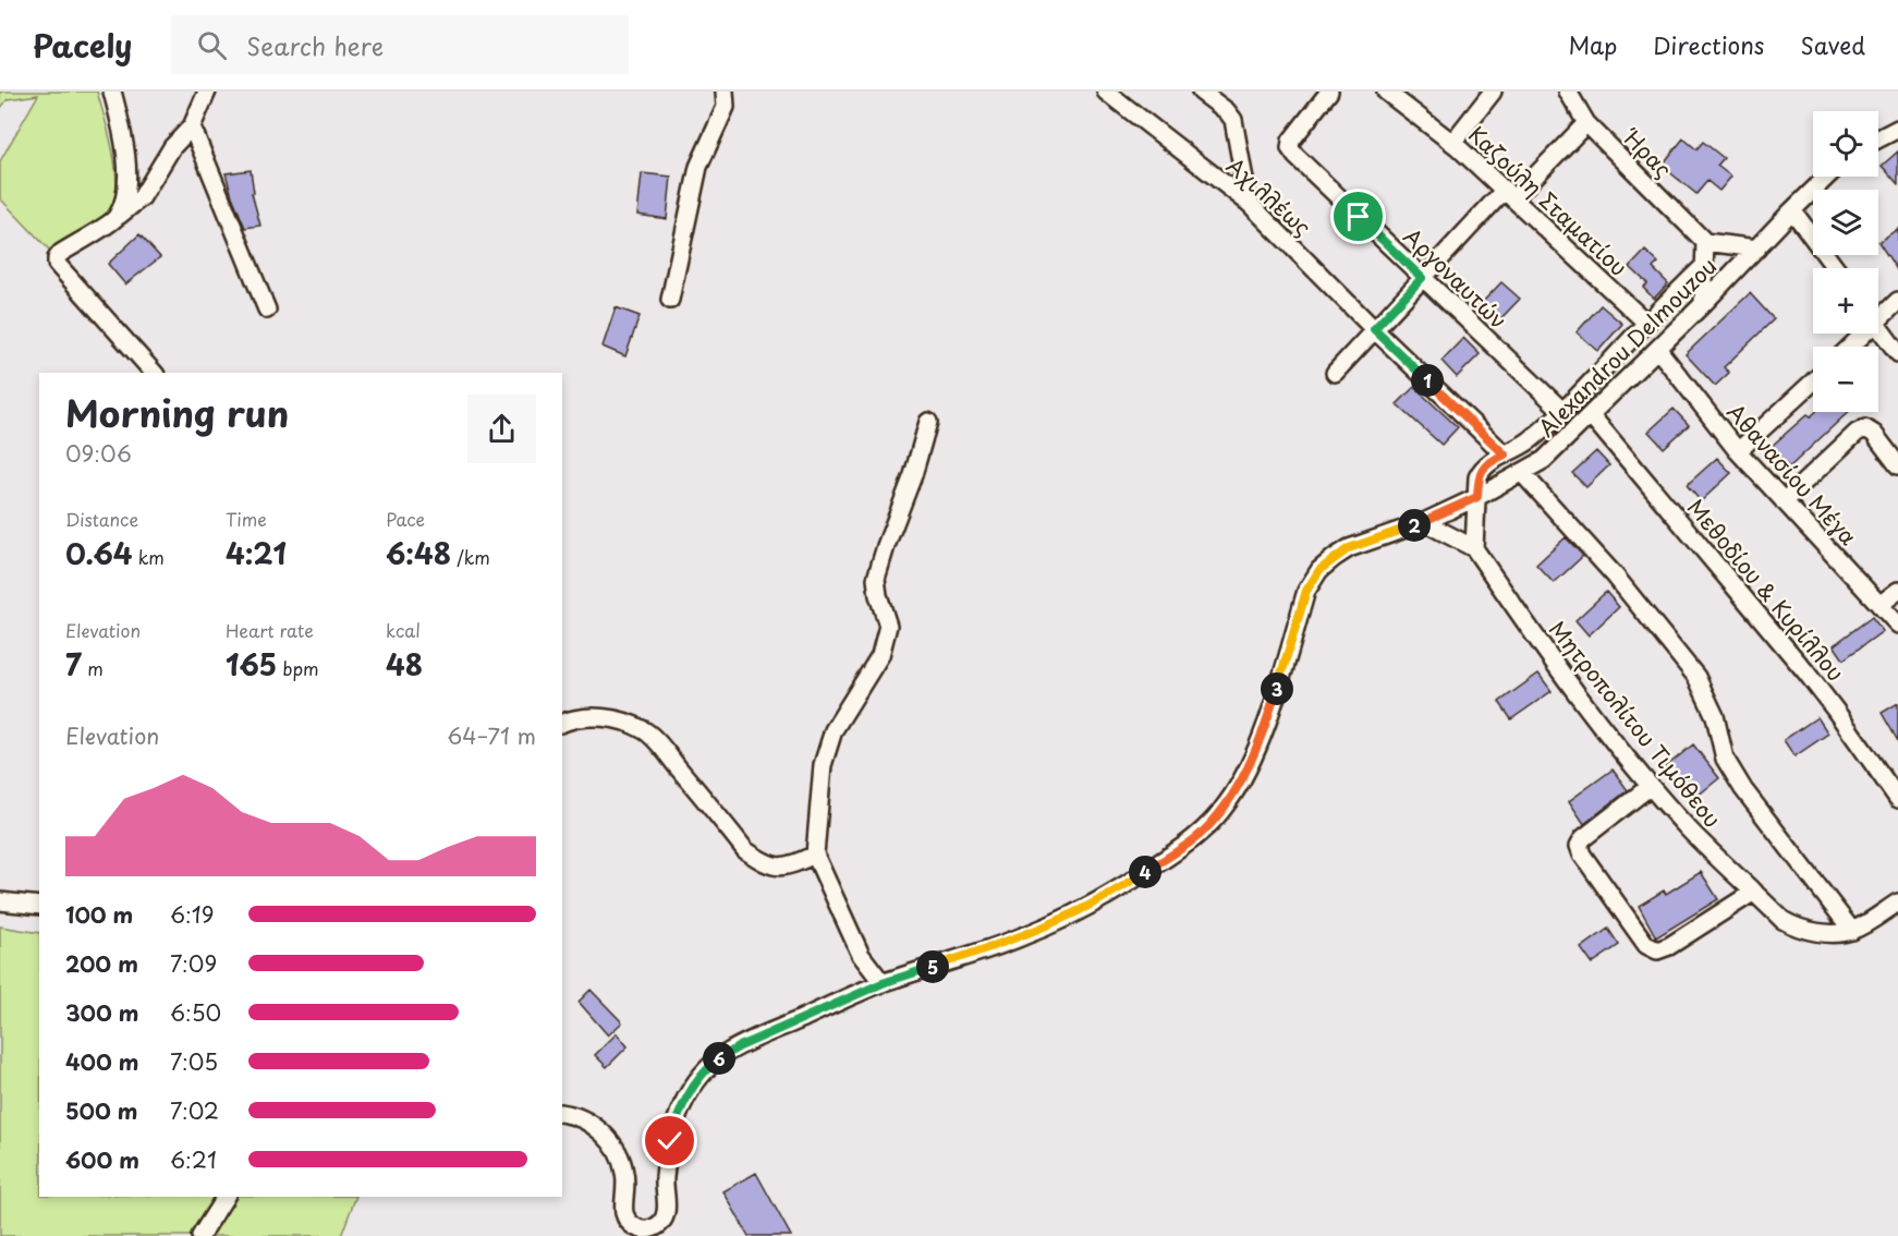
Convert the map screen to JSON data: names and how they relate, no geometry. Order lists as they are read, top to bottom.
{
  "streets": {
    "street": [
      "Ήρας",
      "Αχιλλέως",
      "Καζούλη Σταματίου",
      "Αργοναυτών",
      "Alexandrou Delmouzou",
      "Αθανασίου Μέγα",
      "Μεθοδίου & Κυρίλλου",
      "Μητροπολίτου Τιμόθεου"
    ]
  },
  "crossings": [
    ["Alexandrou Delmouzou", "Αθανασίου Μέγα"],
    ["Alexandrou Delmouzou", "Μεθοδίου & Κυρίλλου"]
  ],
  "page": {
    "header": "Pacely",
    "search": "Search here",
    "nav": ["Map", "Directions", "Saved"],
    "map_buttons": ["+", "−"],
    "pins": [
      "1",
      "2",
      "3",
      "4",
      "5",
      "6"
    ],
    "heading": ["Morning run", "09:06"],
    "stats": [
      ["Distance", "0.64 km"],
      ["Time", "4:21"],
      ["Pace", "6:48 /km"],
      ["Elevation", "7 m"],
      ["Heart rate", "165 bpm"],
      ["kcal", "48"]
    ],
    "chart": ["Elevation", "64–71 m"],
    "list": [
      {
        "name": "100 m",
        "note": "6:19"
      },
      {
        "name": "200 m",
        "note": "7:09"
      },
      {
        "name": "300 m",
        "note": "6:50"
      },
      {
        "name": "400 m",
        "note": "7:05"
      },
      {
        "name": "500 m",
        "note": "7:02"
      },
      {
        "name": "600 m",
        "note": "6:21"
      }
    ]
  }
}
